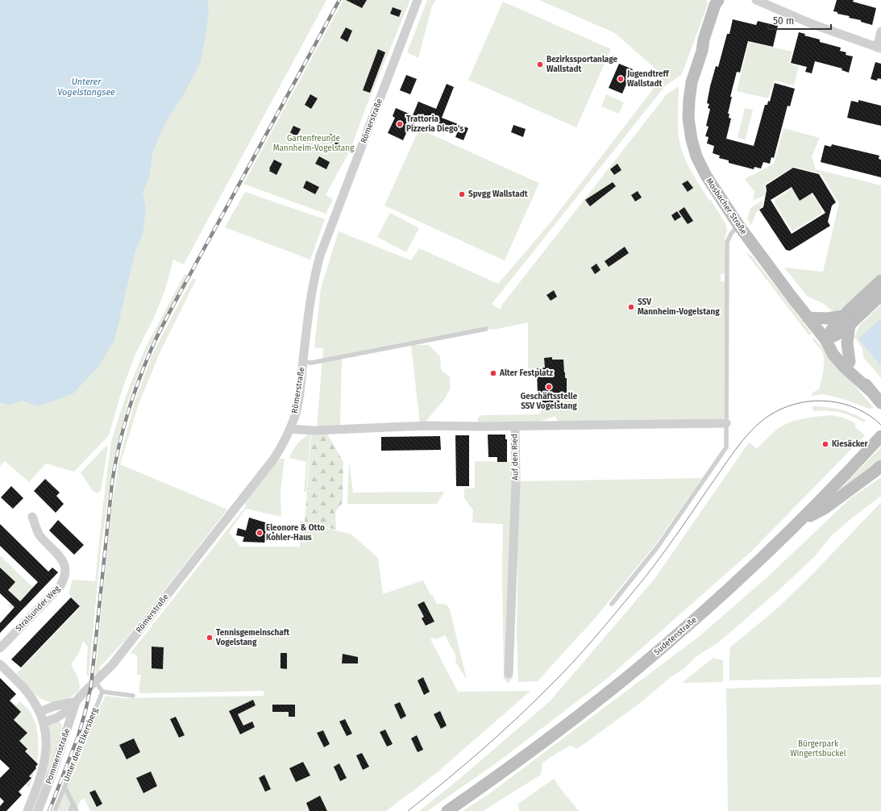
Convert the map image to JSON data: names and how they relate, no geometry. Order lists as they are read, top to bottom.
{
  "streets": {
    "main road": ["Mosbacher Straße", "Sudetenstraße"],
    "street": [
      "Römerstraße",
      "Auf den Ried",
      "Stralsunder Weg",
      "Pommernstraße"
    ],
    "lane": ["Unter dem Elkersberg"]
  },
  "crossings": [
    ["Römerstraße", "Auf den Ried"],
    ["Römerstraße", "Pommernstraße"]
  ],
  "water": ["Unterer Vogelstangsee"],
  "parks": ["Gartenfreunde Mannheim-Vogelstang", "Bürgerpark Wingertsbuckel"],
  "places": [
    "Bezirkssportanlage Wallstadt",
    "Jugendtreff Wallstadt",
    "Trattoria Pizzeria Diego's",
    "Spvgg Wallstadt",
    "SSV Mannheim-Vogelstang",
    "Alter Festplatz",
    "Geschäftsstelle SSV Vogelstang",
    "Kiesäcker",
    "Eleonore & Otto Kohler-Haus",
    "Tennisgemeinschaft Vogelstang"
  ],
  "scale_bar": "50 m"
}
